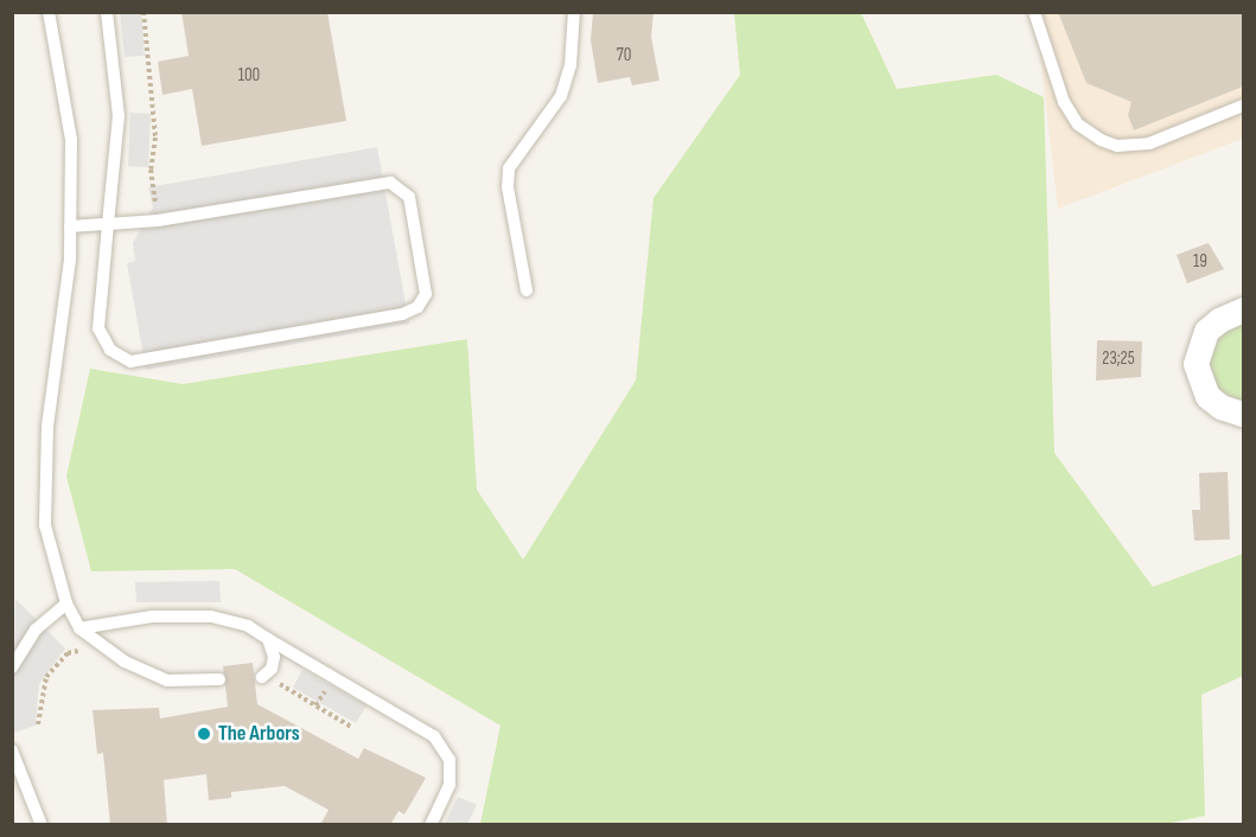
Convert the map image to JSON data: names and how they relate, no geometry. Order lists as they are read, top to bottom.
{
  "places": ["The Arbors"],
  "house_numbers": [
    "70",
    "100",
    "19",
    "23;25"
  ]
}
